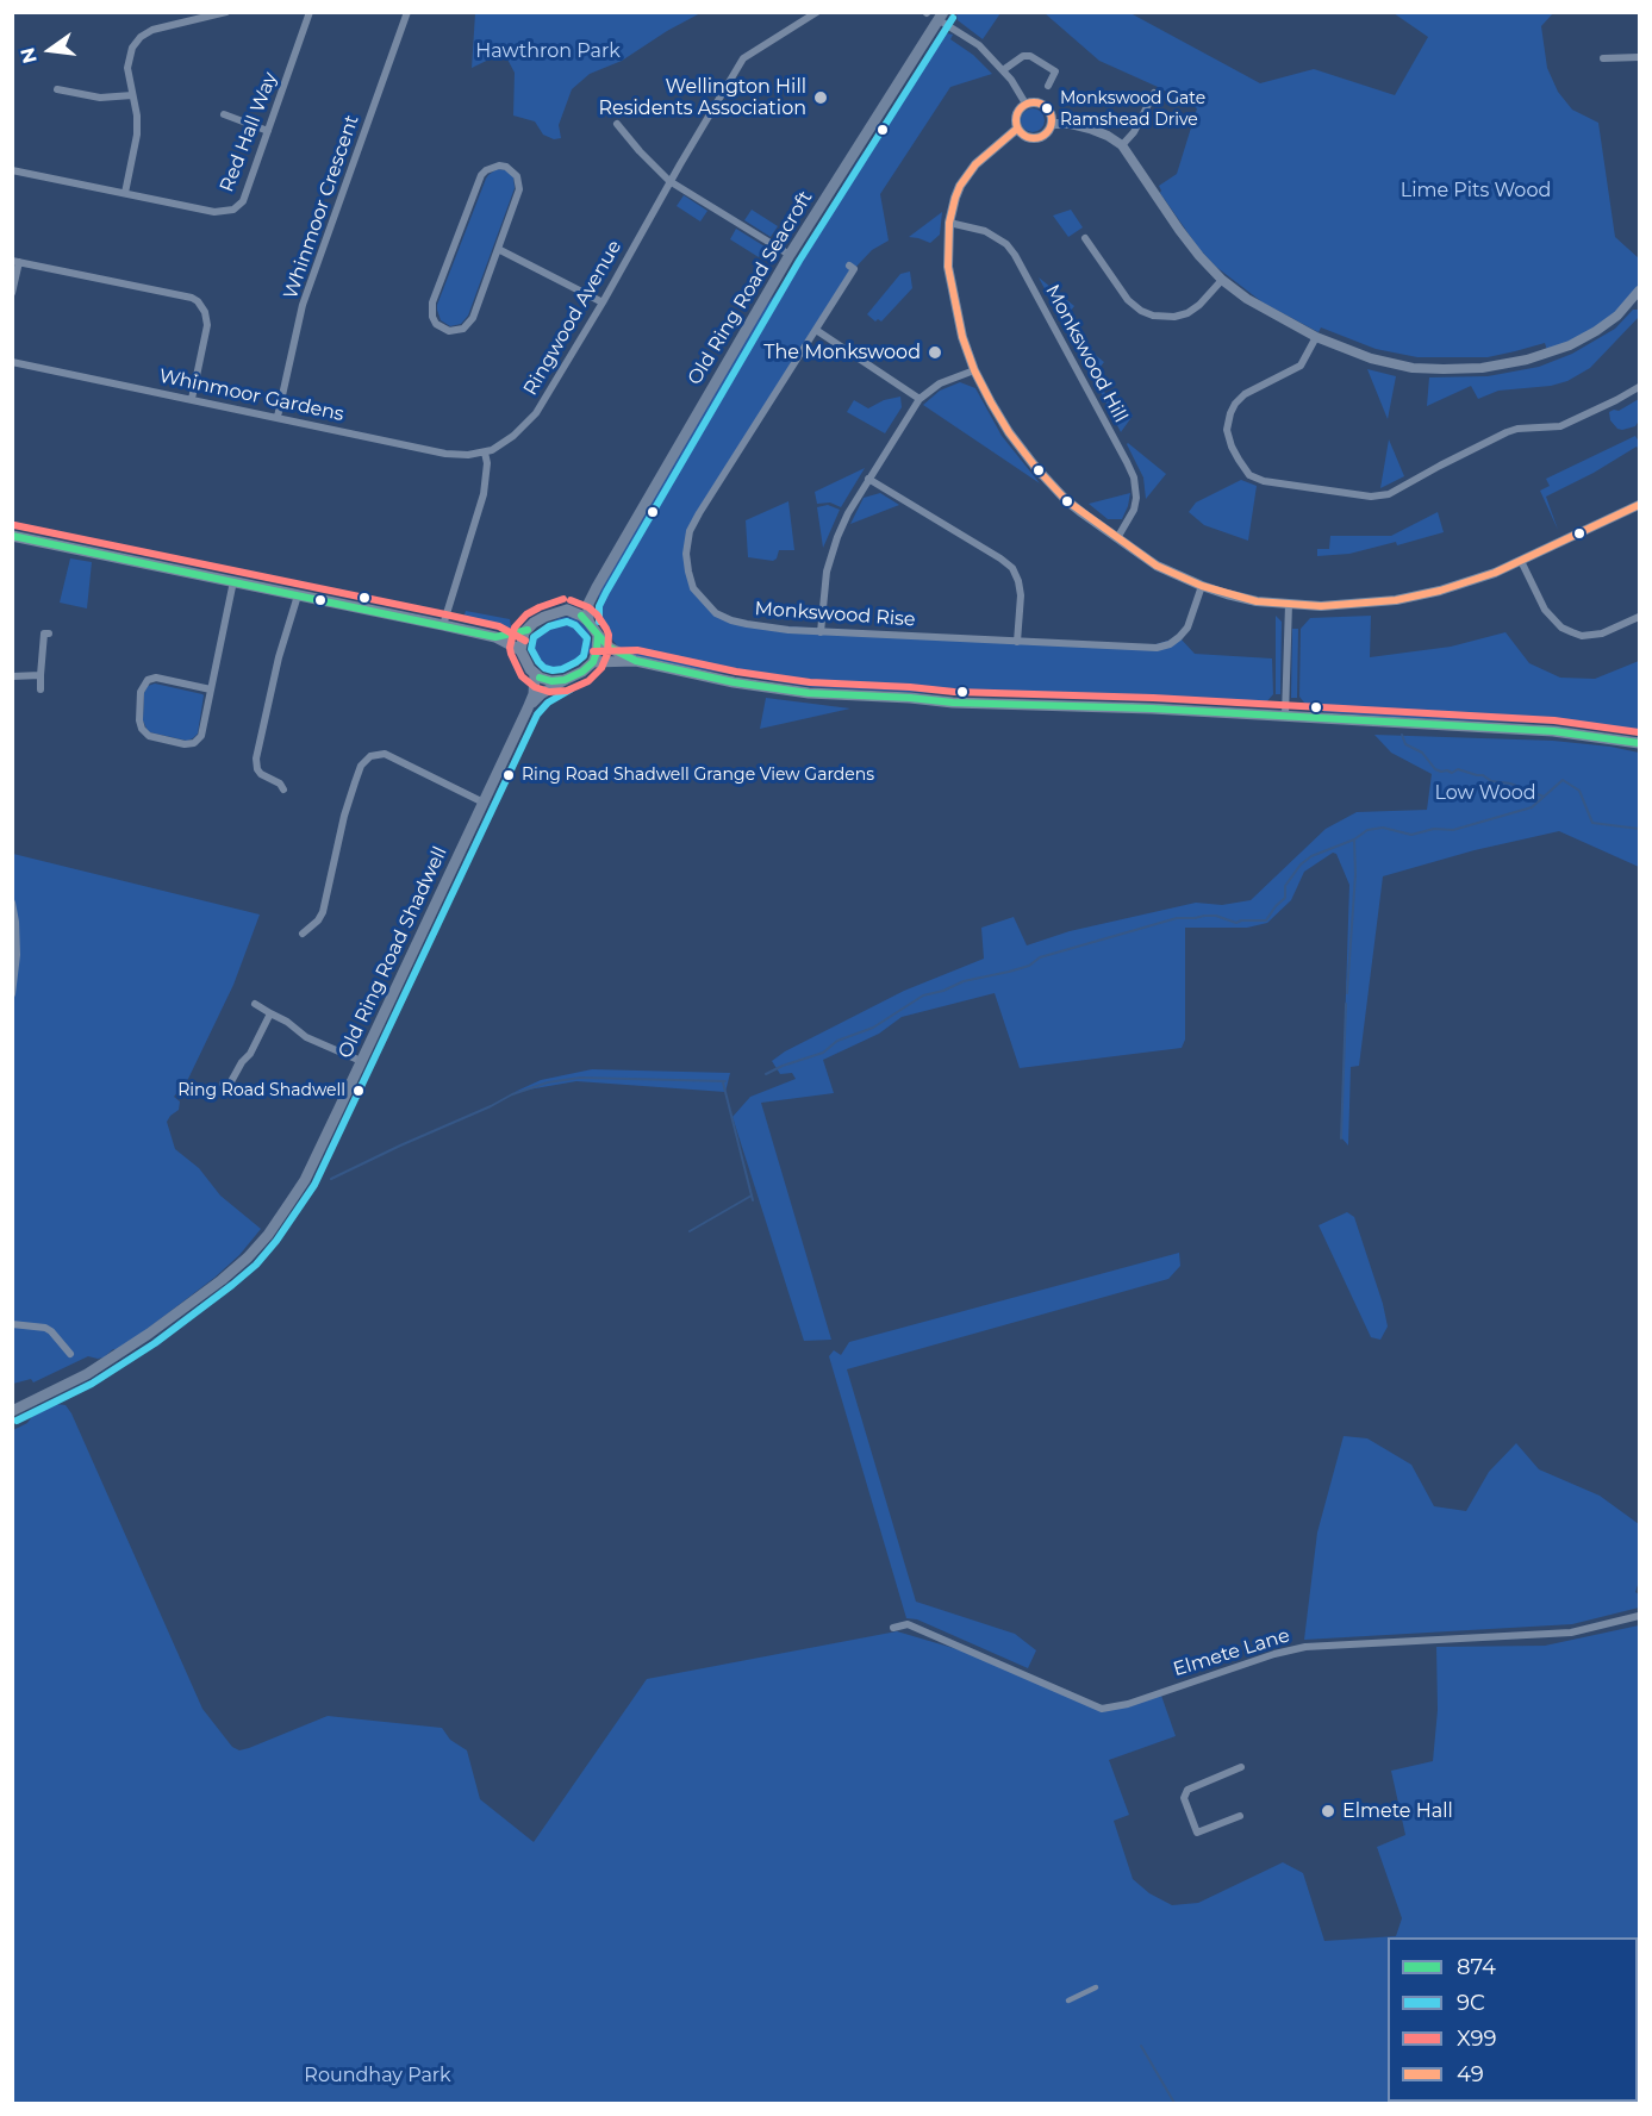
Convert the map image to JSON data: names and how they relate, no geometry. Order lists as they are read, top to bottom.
{
  "streets": {
    "main road": ["Old Ring Road Seacroft", "Old Ring Road Shadwell"],
    "street": [
      "Red Hall Way",
      "Whinmoor Crescent",
      "Ringwood Avenue",
      "Monkswood Hill",
      "Whinmoor Gardens",
      "Monkswood Rise",
      "Elmete Lane"
    ]
  },
  "crossings": [
    ["Whinmoor Crescent", "Whinmoor Gardens"],
    ["Old Ring Road Seacroft", "Old Ring Road Shadwell"],
    ["Ringwood Avenue", "Whinmoor Gardens"]
  ],
  "parks": [
    "Hawthron Park",
    "Lime Pits Wood",
    "Low Wood",
    "Roundhay Park"
  ],
  "places": [
    "Wellington Hill Residents Association",
    "Monkswood Gate Ramshead Drive",
    "The Monkswood",
    "Ring Road Shadwell Grange View Gardens",
    "Ring Road Shadwell",
    "Elmete Hall"
  ],
  "lines": [
    "transit line 9C",
    "transit line 49",
    "transit line X99",
    "transit line 874"
  ],
  "legend": [
    "874",
    "9C",
    "X99",
    "49"
  ],
  "north": "left"
}
